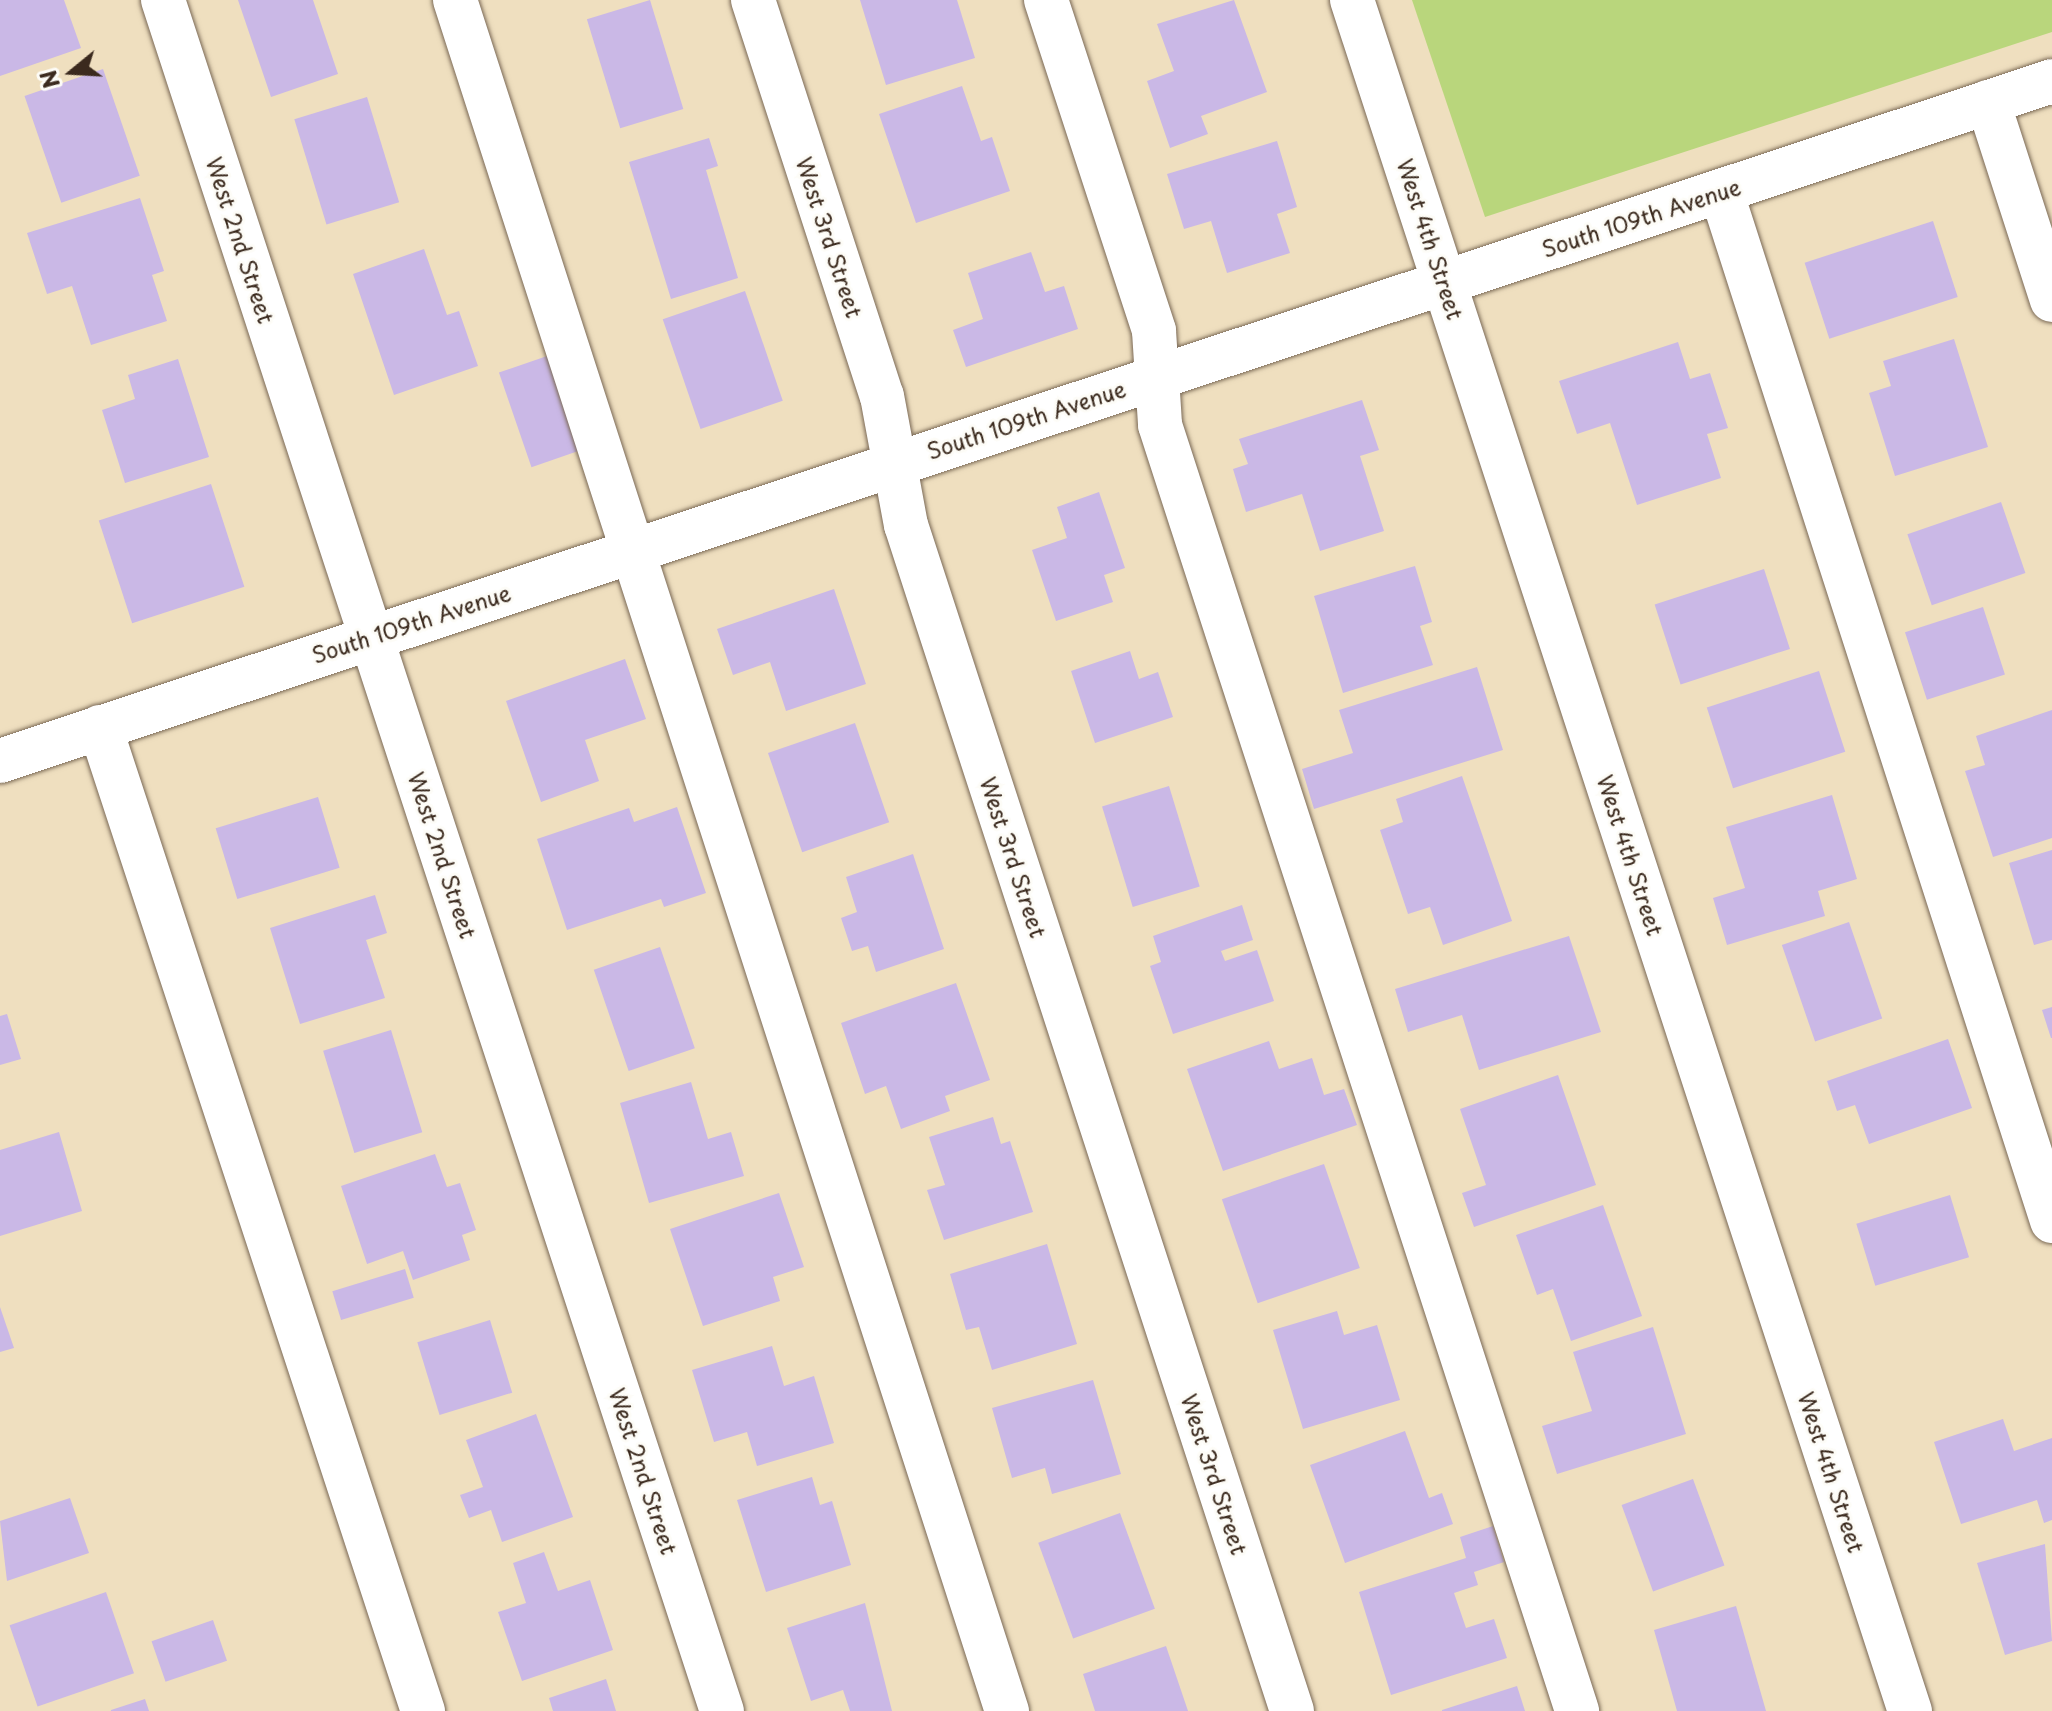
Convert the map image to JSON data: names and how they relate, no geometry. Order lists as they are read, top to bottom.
{
  "streets": {
    "street": [
      "South 109th Avenue",
      "West 3rd Street",
      "West 4th Street",
      "West 2nd Street"
    ]
  },
  "crossings": [
    ["South 109th Avenue", "West 3rd Street"],
    ["South 109th Avenue", "West 4th Street"],
    ["South 109th Avenue", "West 2nd Street"]
  ],
  "north": "left"
}
